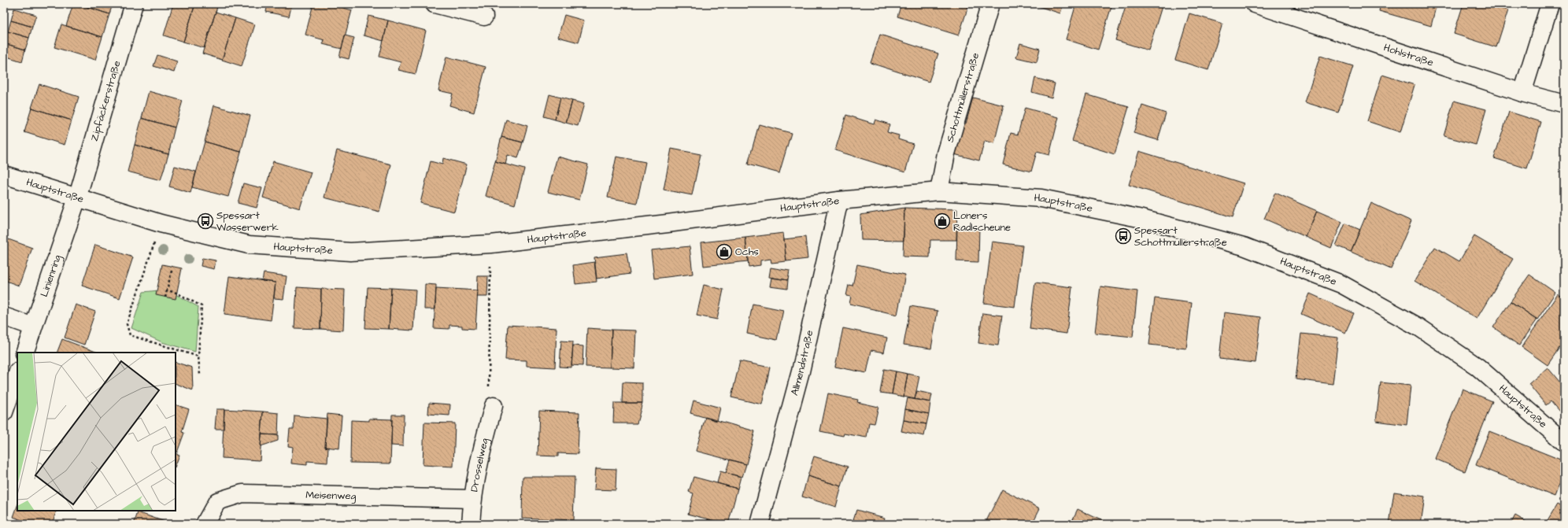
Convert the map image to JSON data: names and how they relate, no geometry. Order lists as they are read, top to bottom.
{
  "streets": {
    "street": [
      "Hohlstraße",
      "Schottmüllerstraße",
      "Zipfäckerstraße",
      "Hauptstraße",
      "Linienring",
      "Allmendstraße",
      "Drosselweg",
      "Meisenweg"
    ]
  },
  "crossings": [
    ["Schottmüllerstraße", "Hauptstraße"],
    ["Zipfäckerstraße", "Hauptstraße"],
    ["Zipfäckerstraße", "Linienring"],
    ["Hauptstraße", "Linienring"],
    ["Hauptstraße", "Allmendstraße"],
    ["Drosselweg", "Meisenweg"]
  ],
  "places": {
    "bus stop": ["Spessart Wasserwerk", "Spessart Schottmüllerstraße"],
    "shop": ["Loners Radlscheune", "Ochs"]
  }
}
